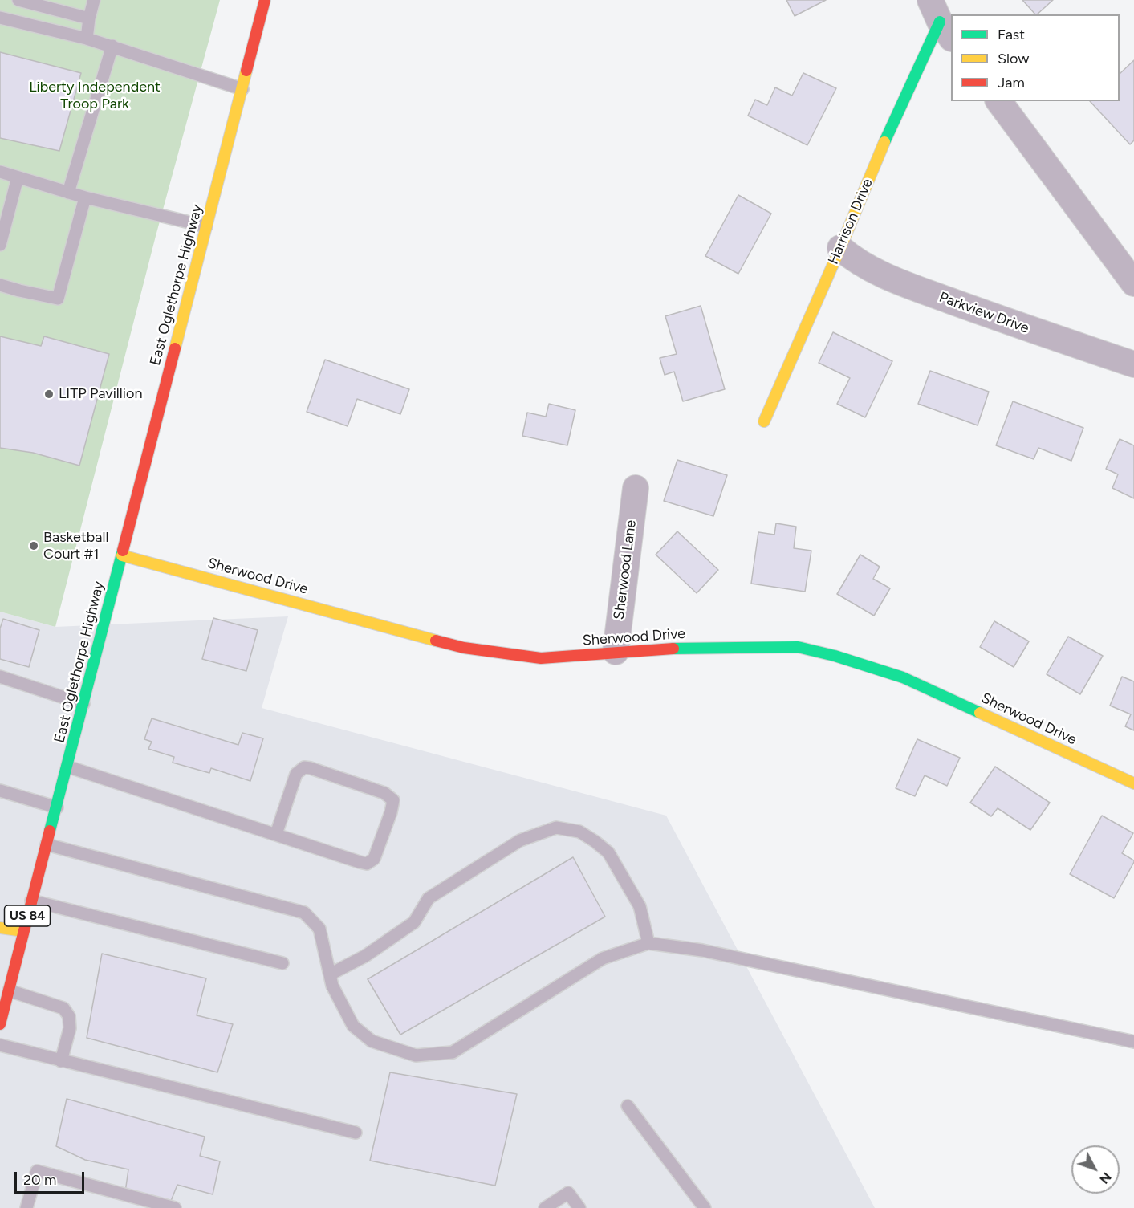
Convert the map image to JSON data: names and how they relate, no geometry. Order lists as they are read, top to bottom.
{
  "streets": {
    "main road": [
      "Harrison Drive",
      "East Oglethorpe Highway",
      "Sherwood Drive",
      "US 84"
    ],
    "street": ["Parkview Drive", "Sherwood Lane"]
  },
  "crossings": [
    ["Harrison Drive", "Parkview Drive"],
    ["East Oglethorpe Highway", "Sherwood Drive"],
    ["Sherwood Lane", "Sherwood Drive"]
  ],
  "parks": ["Liberty Independent Troop Park"],
  "places": ["LITP Pavillion", "Basketball Court #1"],
  "legend": ["Fast", "Slow", "Jam"],
  "scale_bar": "20 m",
  "north": "bottom right"
}
